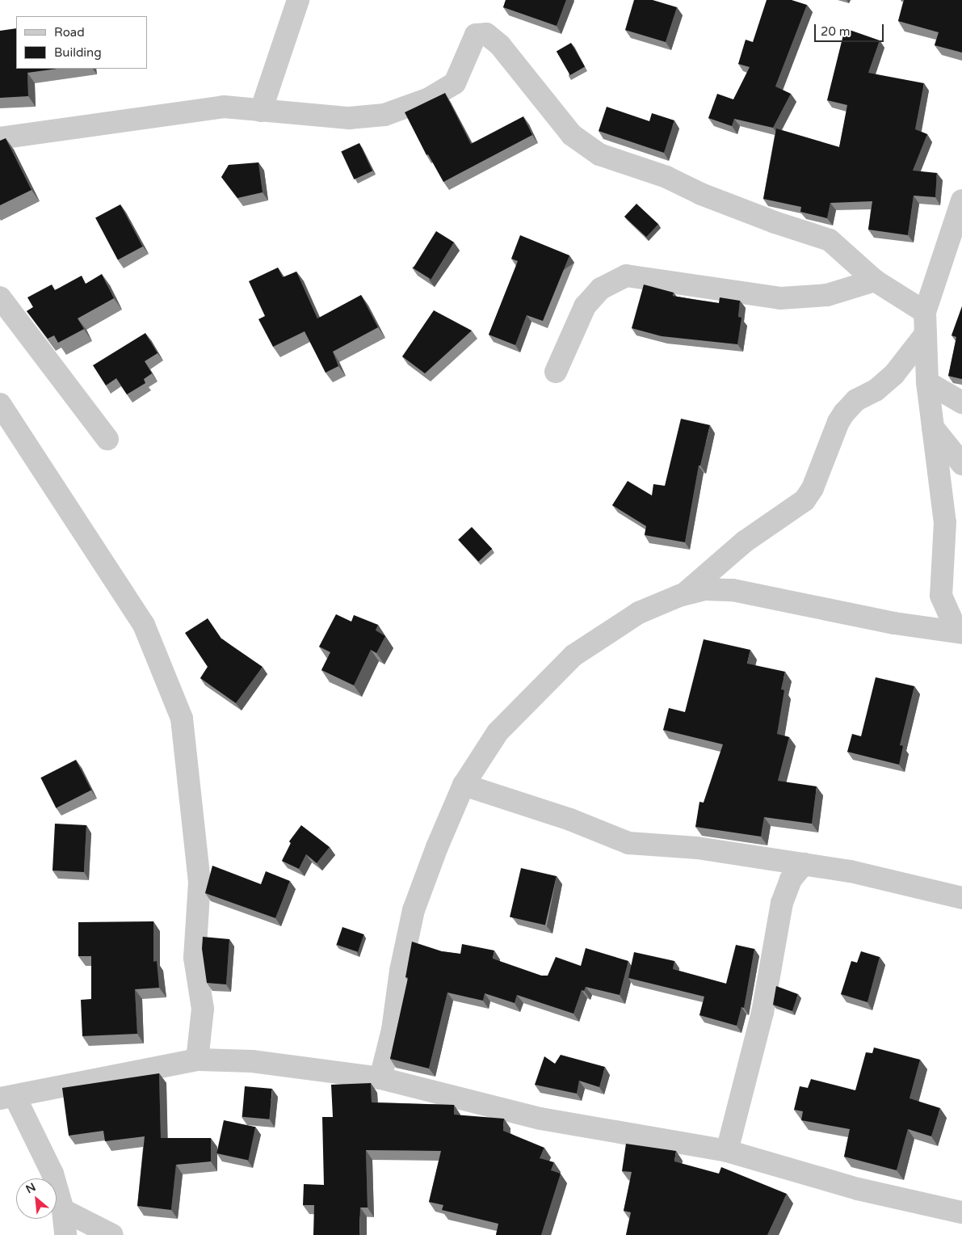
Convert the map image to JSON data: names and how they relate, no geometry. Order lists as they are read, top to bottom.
{
  "legend": ["Road", "Building"],
  "scale_bar": "20 m",
  "north": "top left"
}
